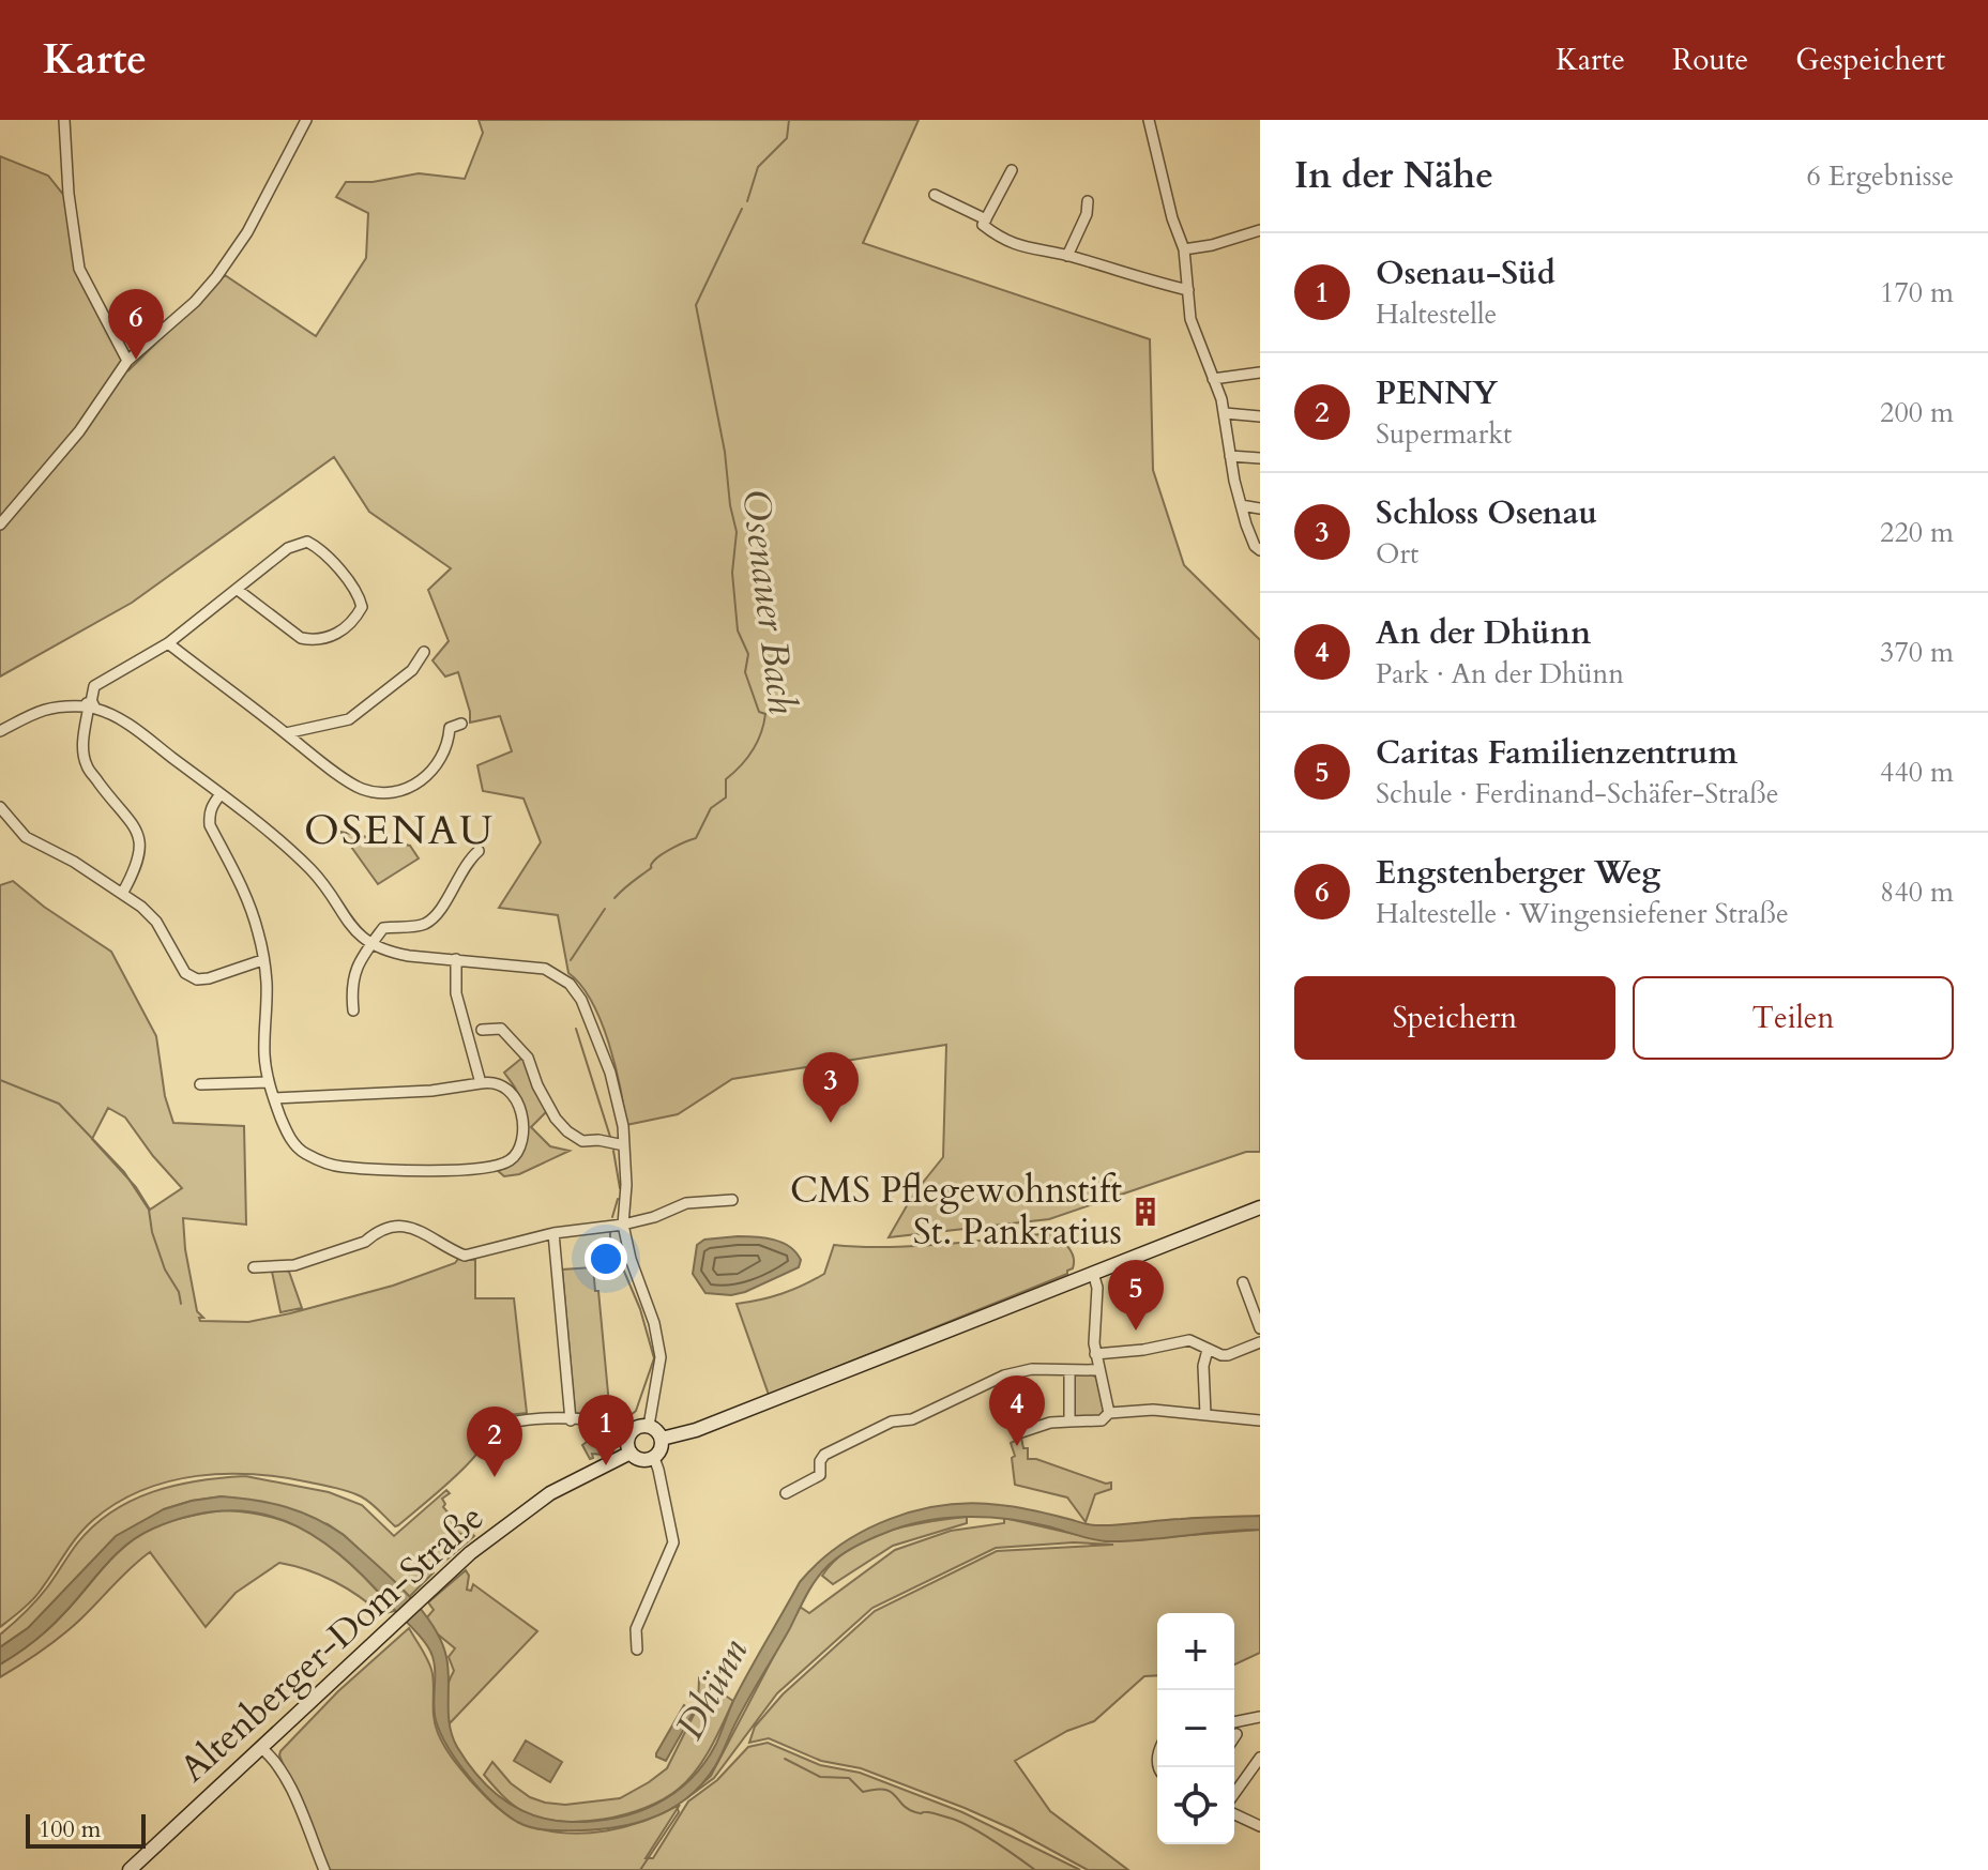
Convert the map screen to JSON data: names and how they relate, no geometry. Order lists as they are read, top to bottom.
{
  "streets": {
    "main road": ["Altenberger-Dom-Straße"]
  },
  "districts": ["OSENAU"],
  "water": ["Osenauer Bach", "Dhünn"],
  "places": {
    "building": ["CMS Pflegewohnstift St. Pankratius"]
  },
  "scale_bar": "100 m",
  "page": {
    "header": "Karte",
    "nav": ["Karte", "Route", "Gespeichert"],
    "heading": ["In der Nähe", "6 Ergebnisse"],
    "list": [
      {
        "mark": "1",
        "name": "Osenau-Süd",
        "note": "Haltestelle",
        "value": "170 m"
      },
      {
        "mark": "2",
        "name": "PENNY",
        "note": "Supermarkt",
        "value": "200 m"
      },
      {
        "mark": "3",
        "name": "Schloss Osenau",
        "note": "Ort",
        "value": "220 m"
      },
      {
        "mark": "4",
        "name": "An der Dhünn",
        "note": "Park · An der Dhünn",
        "value": "370 m"
      },
      {
        "mark": "5",
        "name": "Caritas Familienzentrum",
        "note": "Schule · Ferdinand-Schäfer-Straße",
        "value": "440 m"
      },
      {
        "mark": "6",
        "name": "Engstenberger Weg",
        "note": "Haltestelle · Wingensiefener Straße",
        "value": "840 m"
      }
    ],
    "pins": [
      "6",
      "3",
      "5",
      "4",
      "1",
      "2"
    ],
    "buttons": ["Speichern", "Teilen"],
    "map_buttons": ["+", "−"],
    "scale": "100 m"
  }
}
